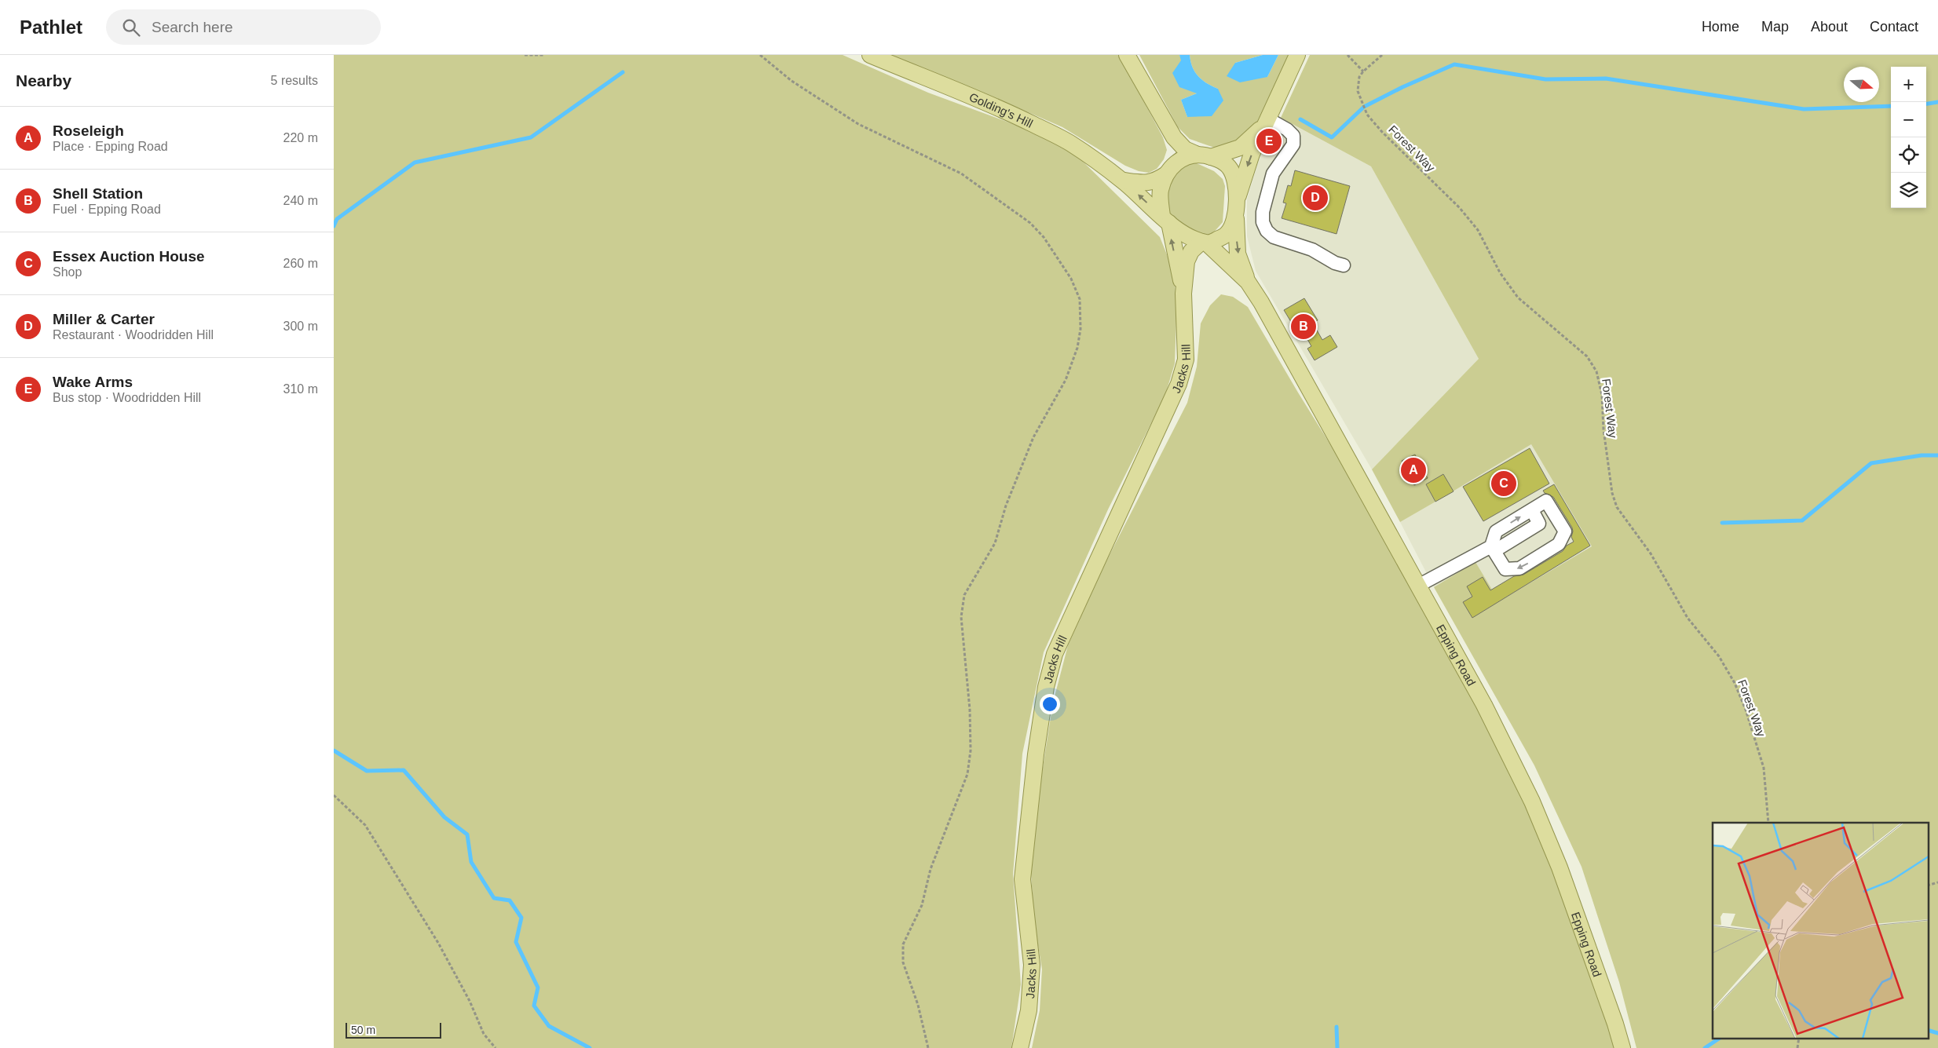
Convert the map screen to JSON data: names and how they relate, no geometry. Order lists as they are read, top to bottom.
{
  "streets": {
    "main road": ["Golding's Hill", "Jacks Hill", "Epping Road"],
    "path": ["Forest Way"]
  },
  "crossings": [
    ["Golding's Hill", "Epping Road"]
  ],
  "scale_bar": "50 m",
  "north": "right",
  "page": {
    "header": "Pathlet",
    "search": "Search here",
    "nav": [
      "Home",
      "Map",
      "About",
      "Contact"
    ],
    "heading": ["Nearby", "5 results"],
    "map_buttons": ["+", "−"],
    "list": [
      {
        "mark": "A",
        "name": "Roseleigh",
        "note": "Place · Epping Road",
        "value": "220 m"
      },
      {
        "mark": "B",
        "name": "Shell Station",
        "note": "Fuel · Epping Road",
        "value": "240 m"
      },
      {
        "mark": "C",
        "name": "Essex Auction House",
        "note": "Shop",
        "value": "260 m"
      },
      {
        "mark": "D",
        "name": "Miller & Carter",
        "note": "Restaurant · Woodridden Hill",
        "value": "300 m"
      },
      {
        "mark": "E",
        "name": "Wake Arms",
        "note": "Bus stop · Woodridden Hill",
        "value": "310 m"
      }
    ],
    "pins": [
      "E",
      "D",
      "B",
      "A",
      "C"
    ],
    "scale": "50 m"
  }
}
